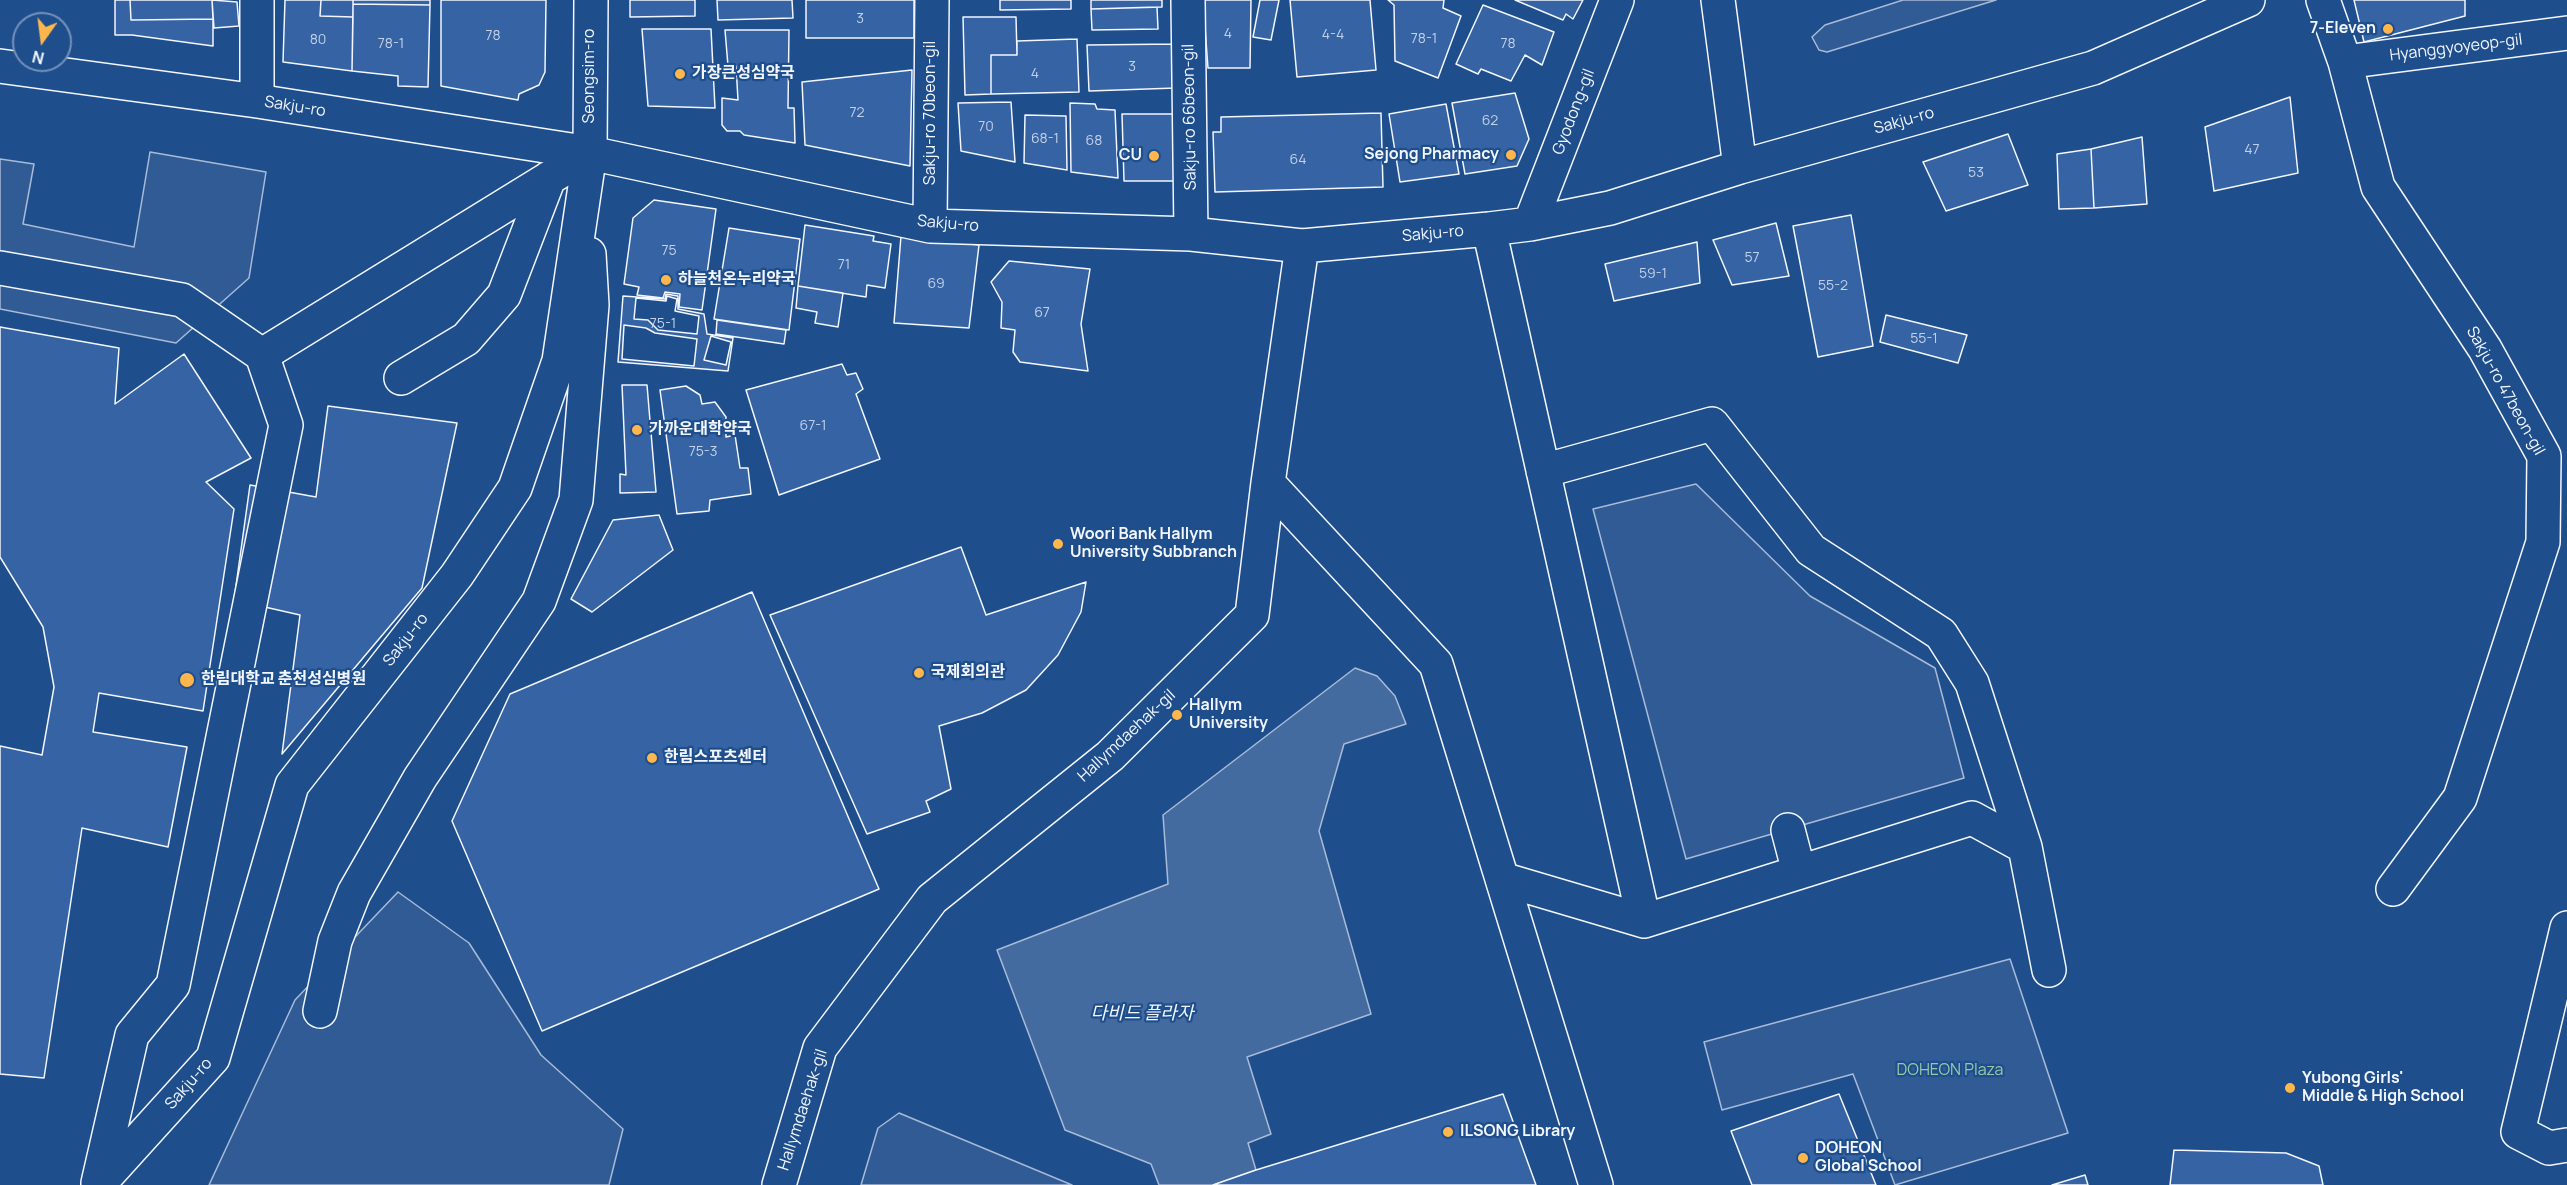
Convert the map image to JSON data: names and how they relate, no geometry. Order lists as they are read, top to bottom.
{
  "streets": {
    "street": [
      "Hyanggyoyeop-gil",
      "Seongsim-ro",
      "Sakju-ro",
      "Gyodong-gil",
      "Sakju-ro 70beon-gil",
      "Sakju-ro 66beon-gil",
      "Sakju-ro 47beon-gil",
      "Hallymdaehak-gil"
    ]
  },
  "crossings": [
    ["Hyanggyoyeop-gil", "Sakju-ro 47beon-gil"],
    ["Seongsim-ro", "Sakju-ro"],
    ["Sakju-ro", "Gyodong-gil"],
    ["Sakju-ro", "Sakju-ro 70beon-gil"],
    ["Sakju-ro", "Sakju-ro 66beon-gil"],
    ["Sakju-ro", "Hallymdaehak-gil"]
  ],
  "water": ["다비드 플라자"],
  "parks": ["DOHEON Plaza"],
  "places": [
    "7-Eleven",
    "가장큰성심약국",
    "Sejong Pharmacy",
    "CU",
    "하늘천온누리약국",
    "가까운대학약국",
    "Woori Bank Hallym University Subbranch",
    "국제회의관",
    "한림대학교 춘천성심병원",
    "Hallym University",
    "한림스포츠센터",
    "Yubong Girls' Middle & High School",
    "ILSONG Library",
    "DOHEON Global School"
  ],
  "house_numbers": [
    "3",
    "4",
    "4-4",
    "78",
    "78-1",
    "80",
    "78-1",
    "78",
    "3",
    "4",
    "72",
    "62",
    "70",
    "68-1",
    "68",
    "47",
    "64",
    "53",
    "75",
    "57",
    "71",
    "59-1",
    "69",
    "55-2",
    "67",
    "75-1",
    "55-1",
    "67-1",
    "75-3"
  ],
  "north": "bottom"
}
